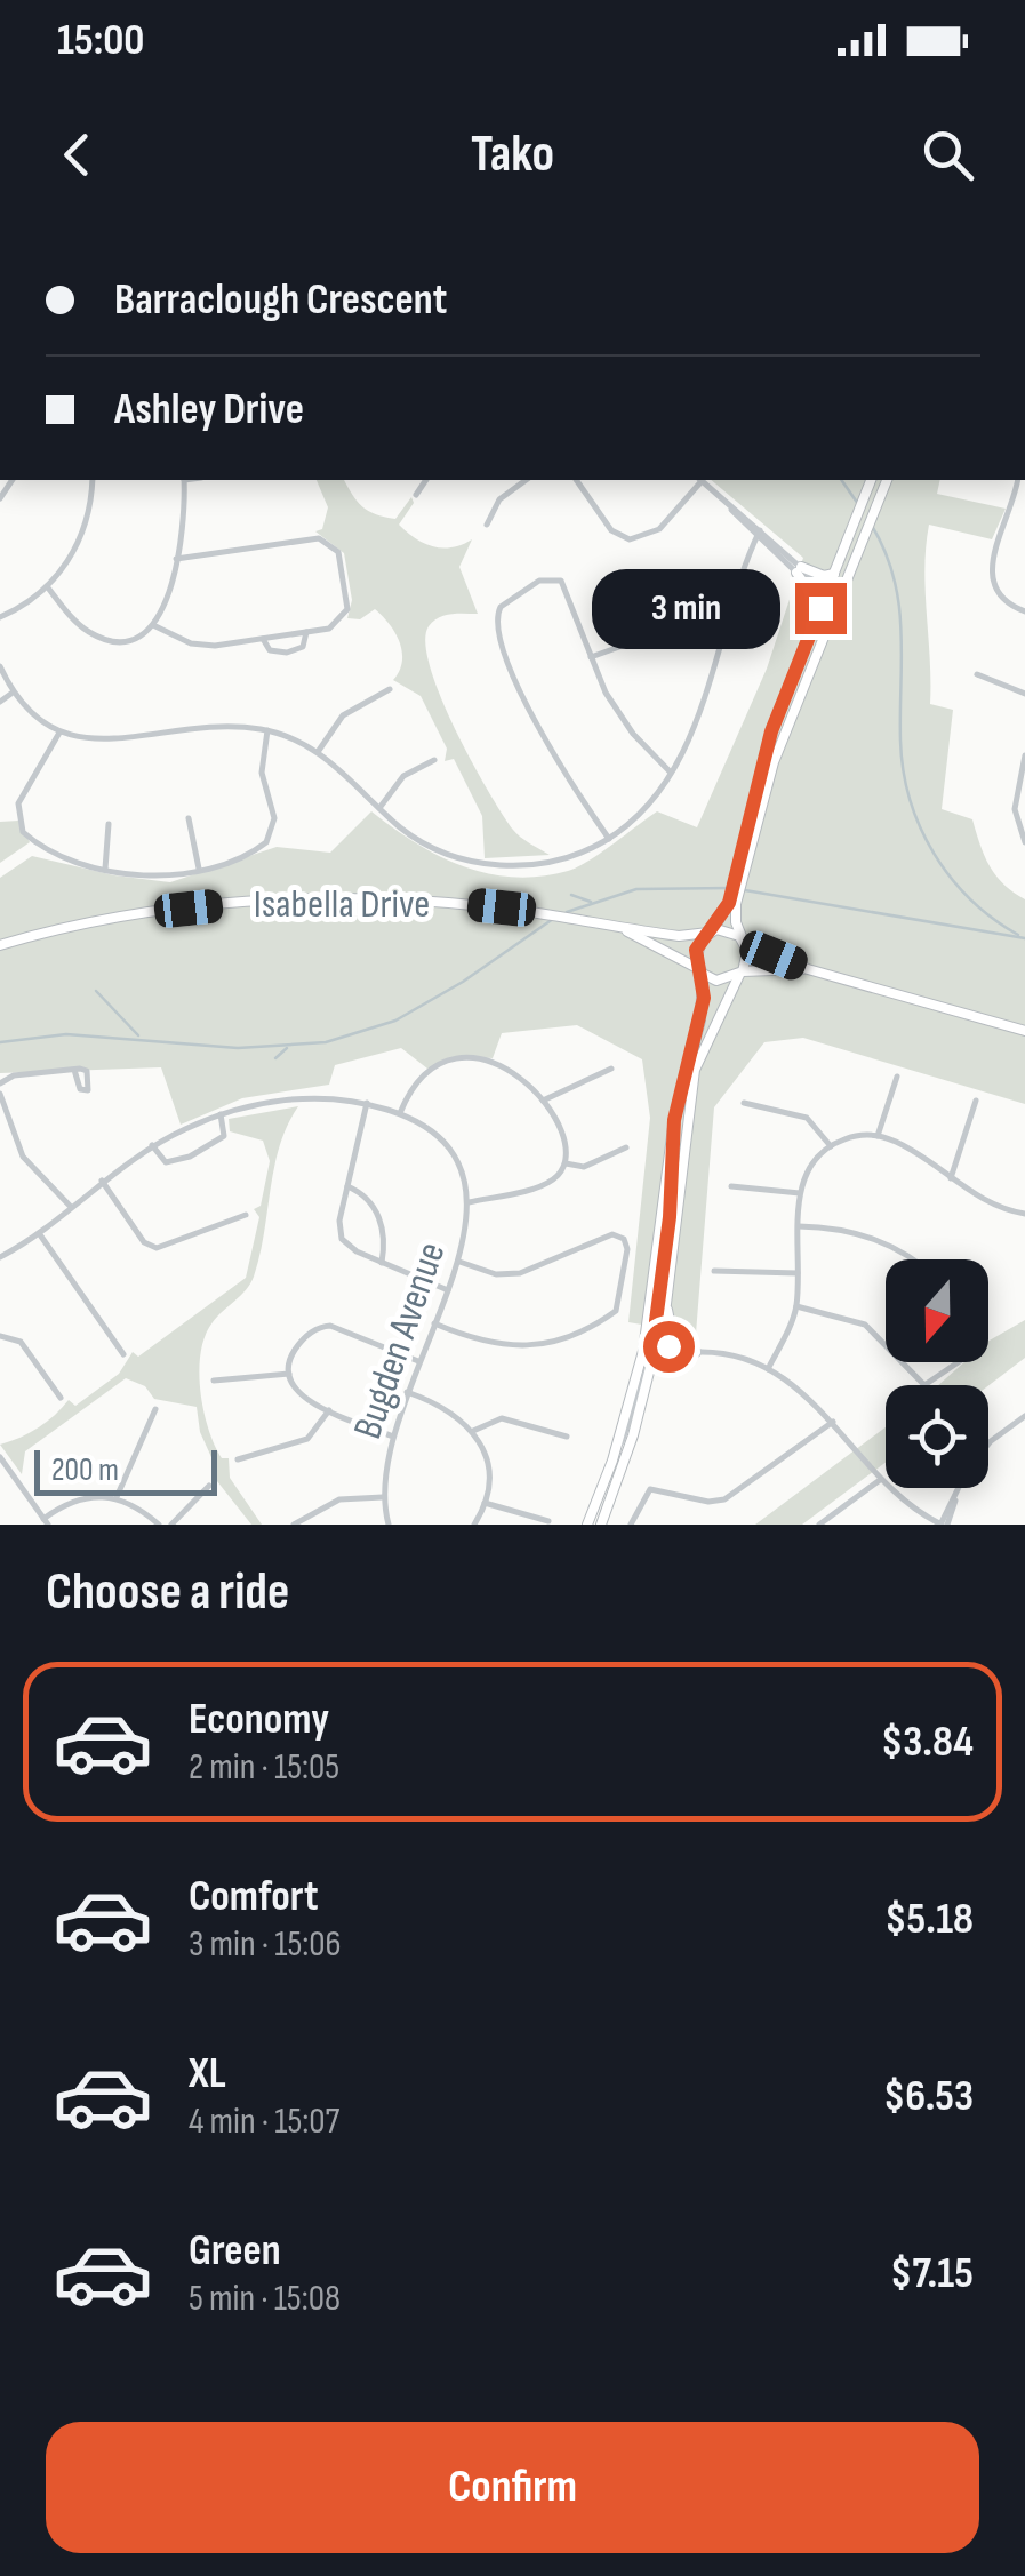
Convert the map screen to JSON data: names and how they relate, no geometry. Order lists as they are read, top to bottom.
{
  "streets": {
    "main road": ["Isabella Drive"],
    "street": ["Bugden Avenue"]
  },
  "scale_bar": "200 m",
  "north": "bottom",
  "page": {
    "status": "15:00",
    "header": "Tako",
    "banner": ["Barraclough Crescent", "Ashley Drive"],
    "bubble": "3 min",
    "scale": "200 m",
    "heading": "Choose a ride",
    "list": [
      {
        "name": "Economy",
        "note": "2 min · 15:05",
        "value": "$3.84"
      },
      {
        "name": "Comfort",
        "note": "3 min · 15:06",
        "value": "$5.18"
      },
      {
        "name": "XL",
        "note": "4 min · 15:07",
        "value": "$6.53"
      },
      {
        "name": "Green",
        "note": "5 min · 15:08",
        "value": "$7.15"
      }
    ],
    "buttons": "Confirm"
  }
}
